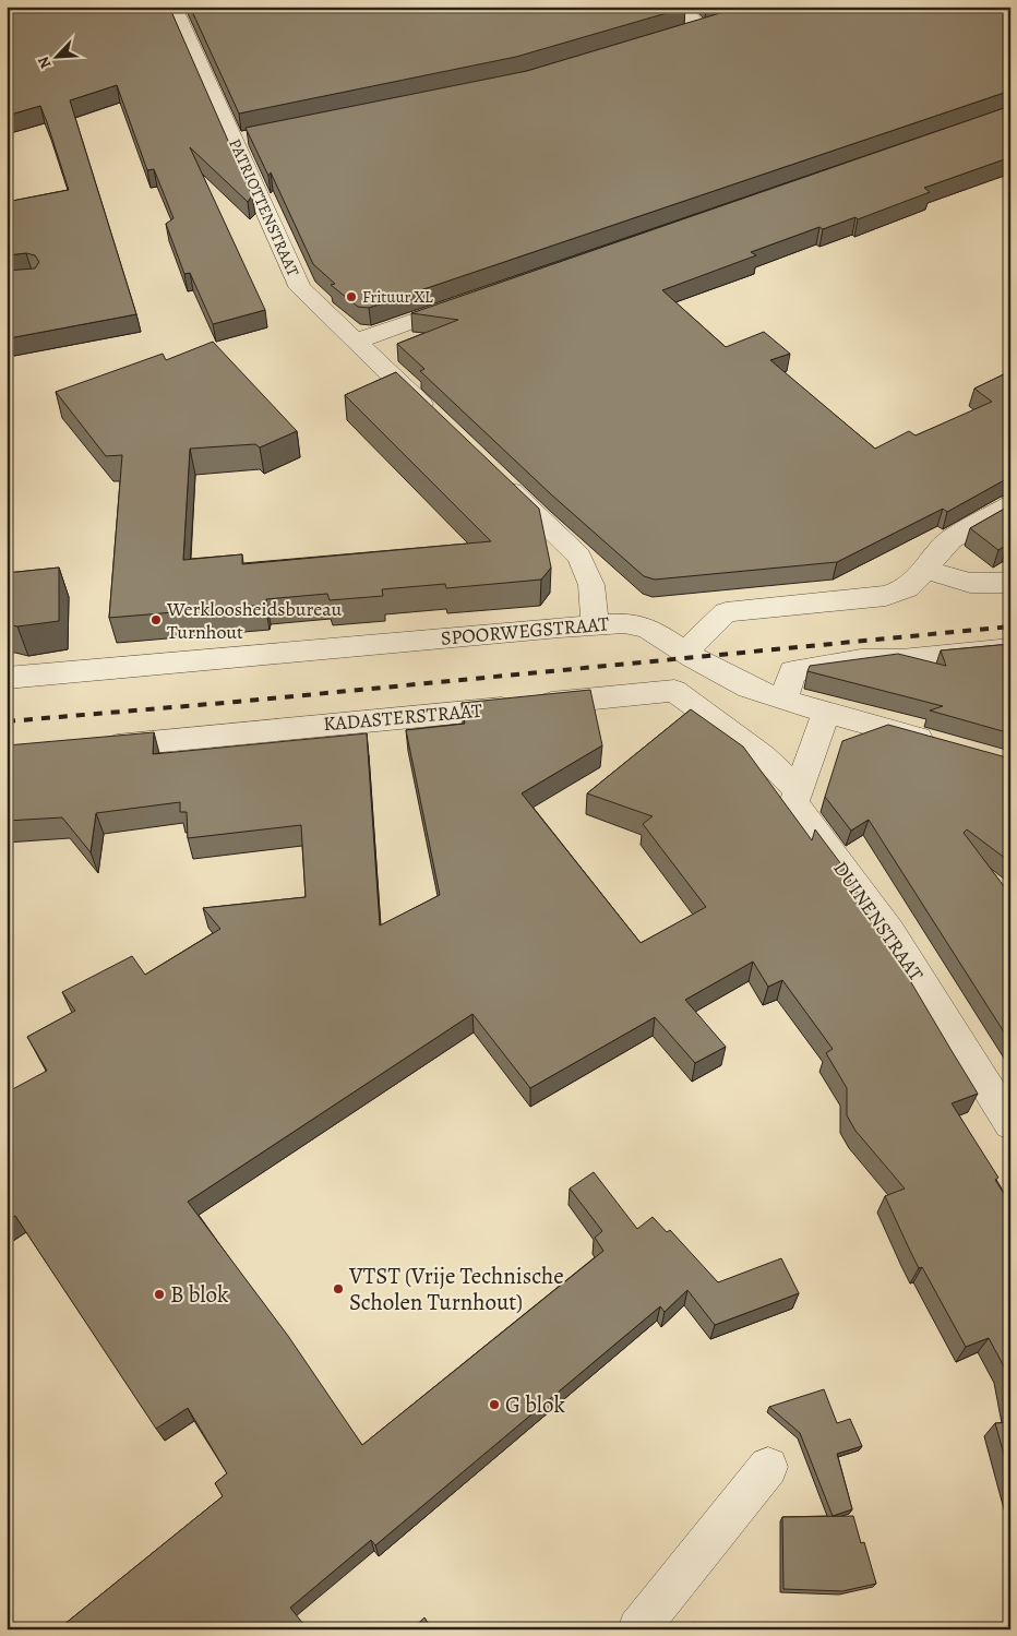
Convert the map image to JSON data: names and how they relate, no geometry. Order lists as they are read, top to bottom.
{
  "streets": {
    "street": [
      "PATRIOTTENSTRAAT",
      "SPOORWEGSTRAAT",
      "KADASTERSTRAAT",
      "DUINENSTRAAT"
    ]
  },
  "crossings": [
    ["KADASTERSTRAAT", "DUINENSTRAAT"]
  ],
  "places": [
    "Frituur XL",
    "Werkloosheidsbureau Turnhout",
    "VTST (Vrije Technische Scholen Turnhout)",
    "B blok",
    "G blok"
  ],
  "north": "bottom left"
}
